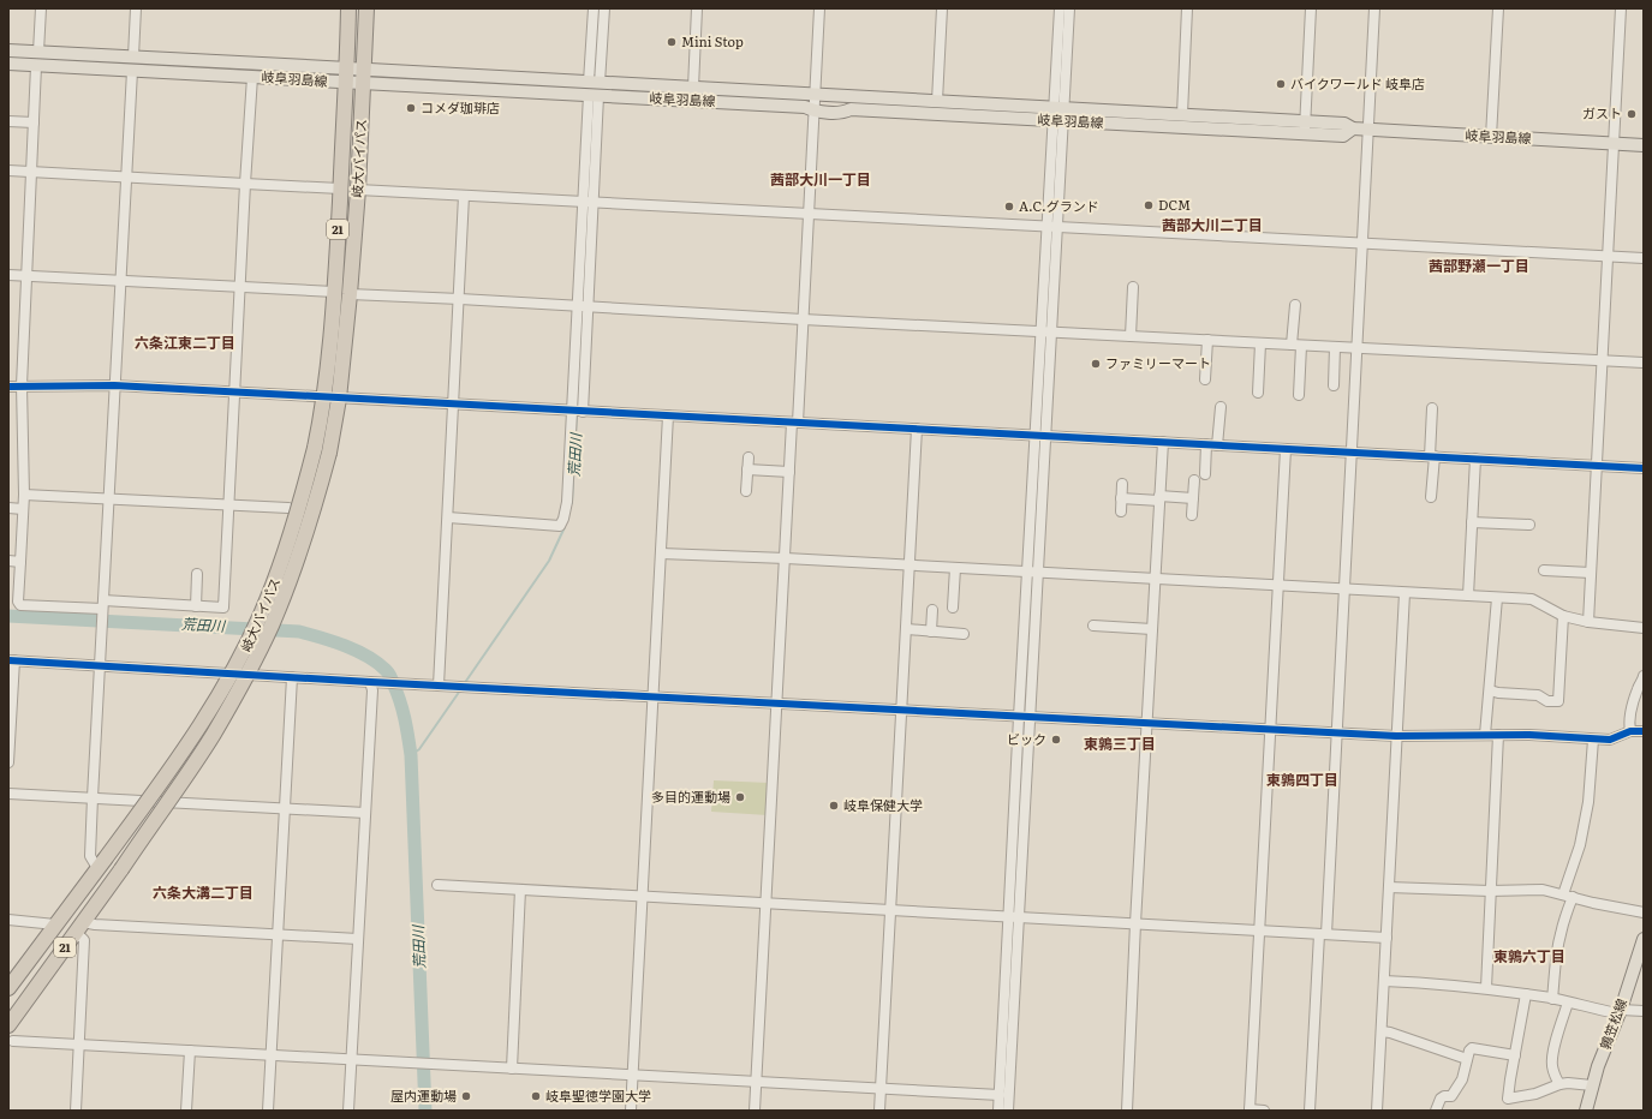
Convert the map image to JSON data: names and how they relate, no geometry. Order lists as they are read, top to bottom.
{
  "streets": {
    "highway": ["岐大バイパス", "21"],
    "main road": ["岐阜羽島線", "鶉笠松線"]
  },
  "crossings": [
    ["岐阜羽島線", "岐大バイパス"]
  ],
  "districts": [
    "茜部大川一丁目",
    "茜部大川二丁目",
    "茜部野瀬一丁目",
    "六条江東二丁目",
    "東鶉三丁目",
    "東鶉四丁目",
    "六条大溝二丁目",
    "東鶉六丁目"
  ],
  "water": ["荒田川"],
  "places": [
    "Mini Stop",
    "バイクワールド 岐阜店",
    "コメダ珈琲店",
    "ガスト",
    "DCM",
    "A.C.グランド",
    "ファミリーマート",
    "ビック",
    "多目的運動場",
    "岐阜保健大学",
    "屋内運動場",
    "岐阜聖徳学園大学"
  ]
}
